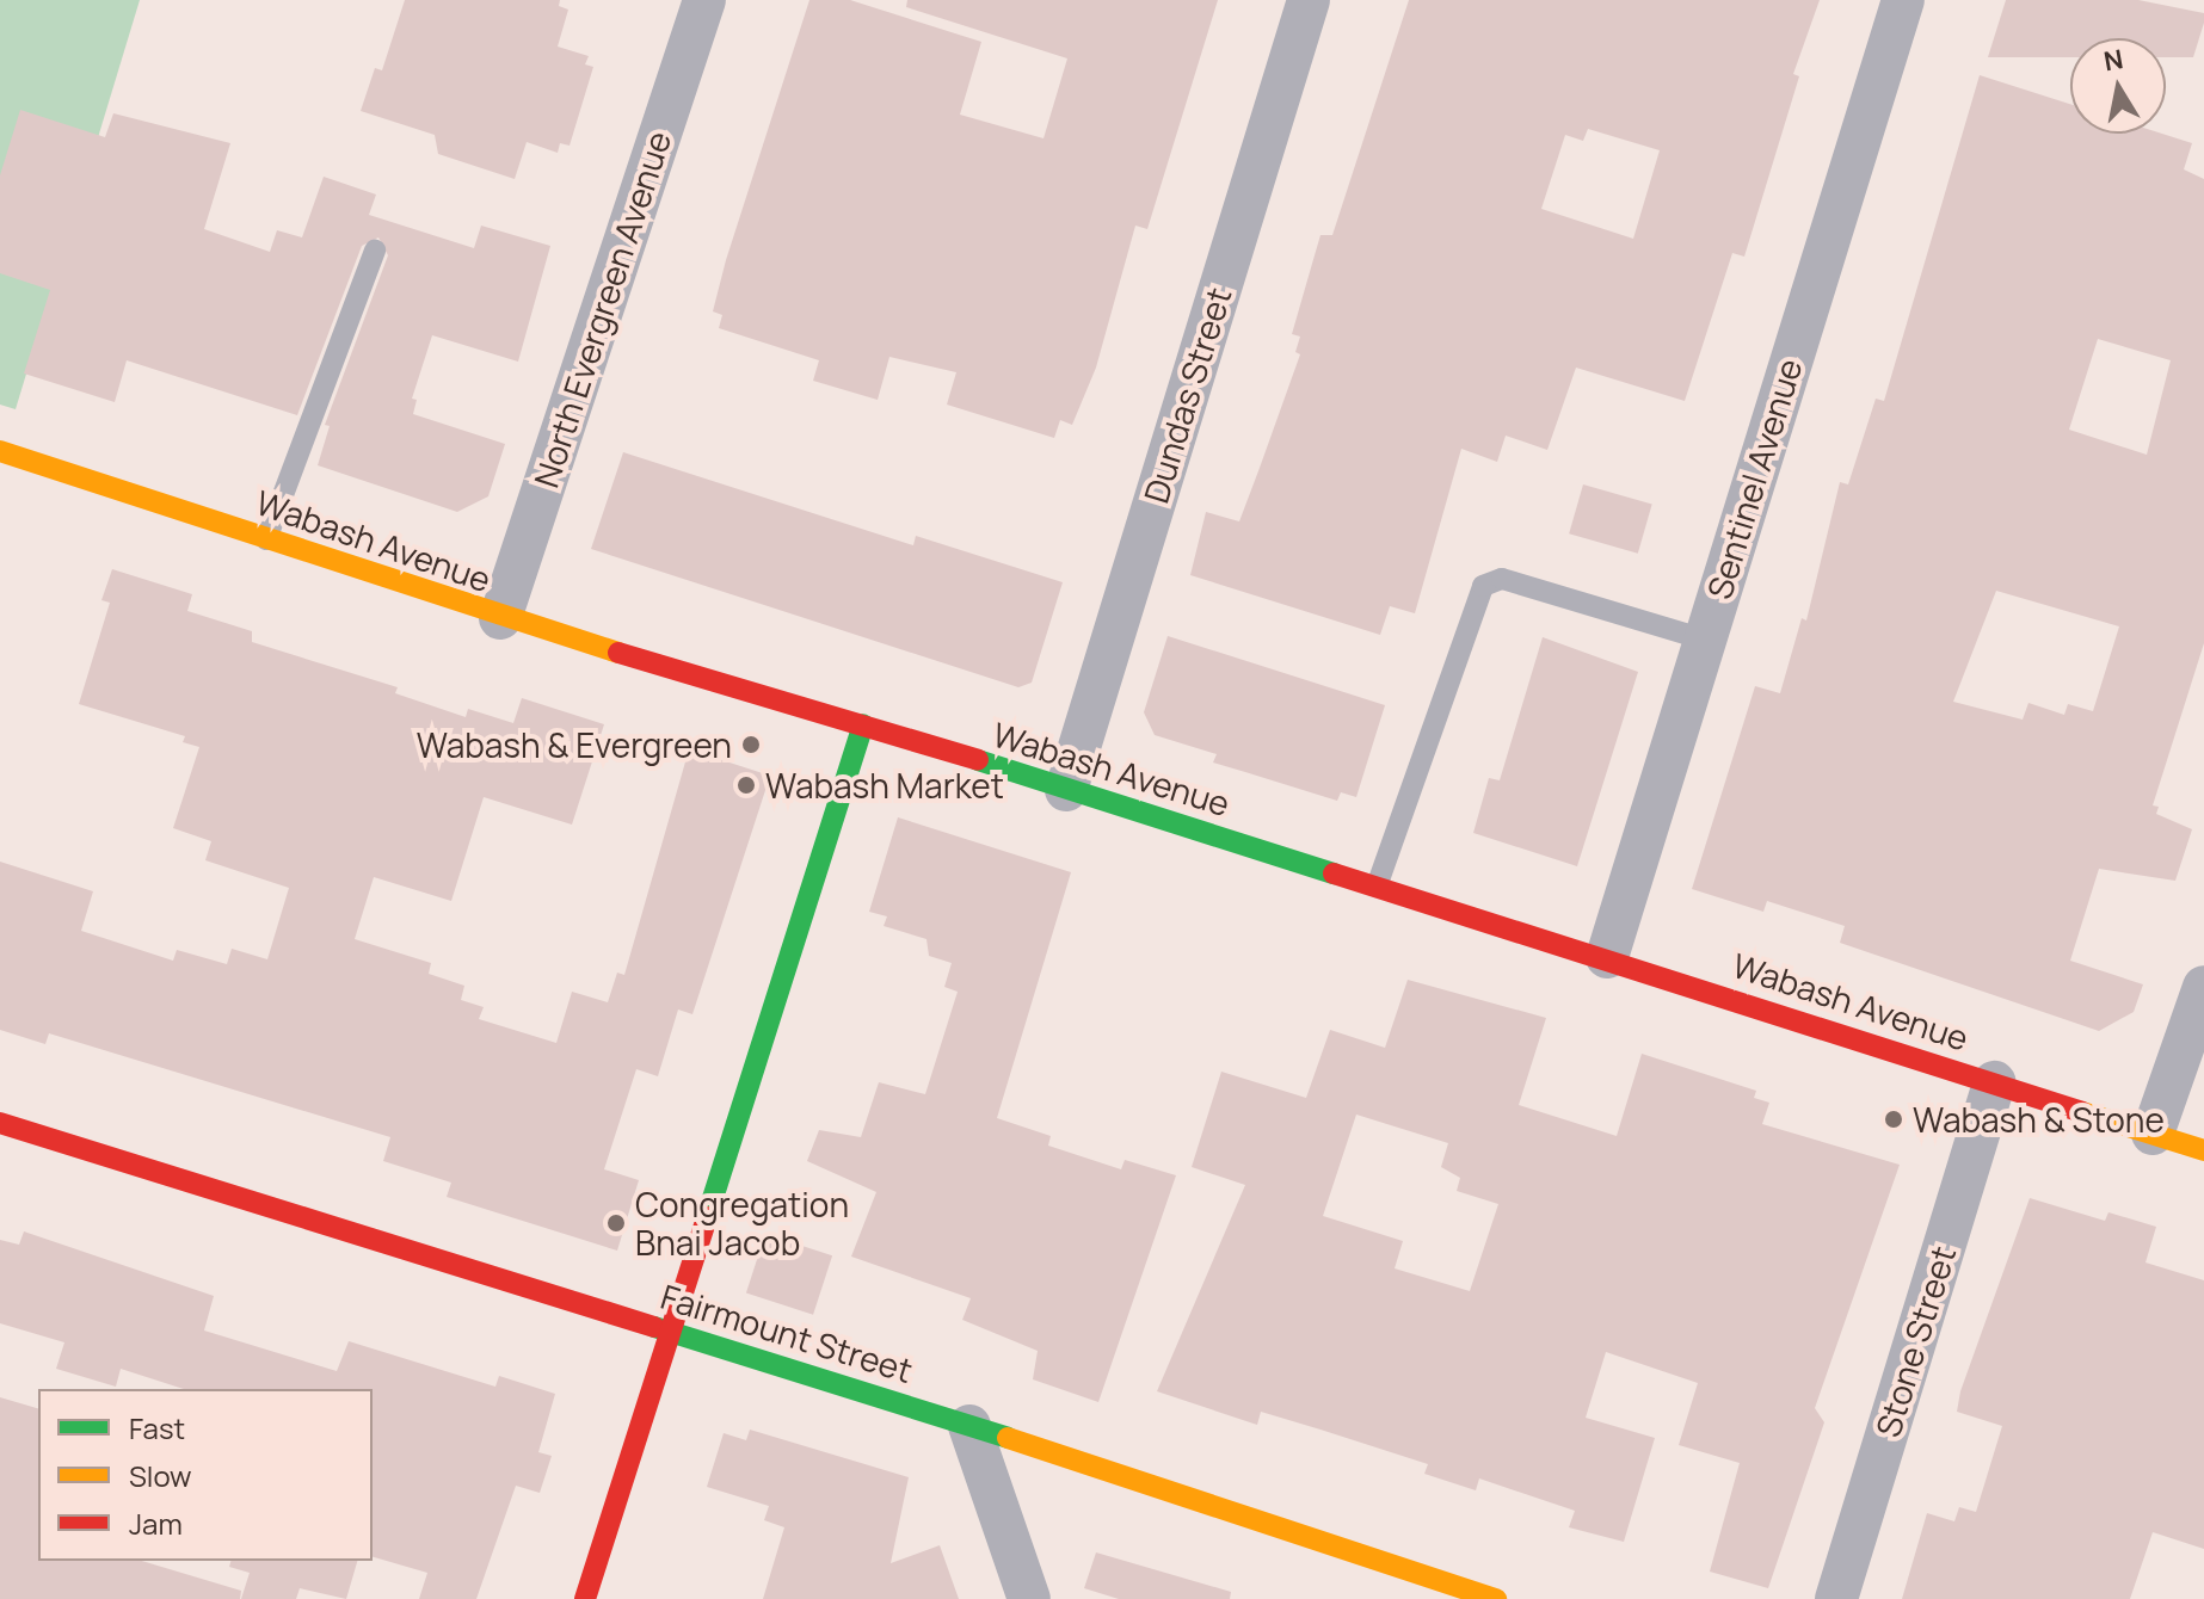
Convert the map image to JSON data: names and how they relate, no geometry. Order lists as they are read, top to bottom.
{
  "streets": {
    "street": [
      "North Evergreen Avenue",
      "Dundas Street",
      "Sentinel Avenue",
      "Wabash Avenue",
      "Fairmount Street",
      "Stone Street"
    ]
  },
  "crossings": [
    ["North Evergreen Avenue", "Wabash Avenue"],
    ["Dundas Street", "Wabash Avenue"],
    ["Sentinel Avenue", "Wabash Avenue"],
    ["Wabash Avenue", "Stone Street"]
  ],
  "places": [
    "Wabash & Evergreen",
    "Wabash Market",
    "Wabash & Stone",
    "Congregation Bnai Jacob"
  ],
  "legend": ["Fast", "Slow", "Jam"],
  "north": "top"
}
